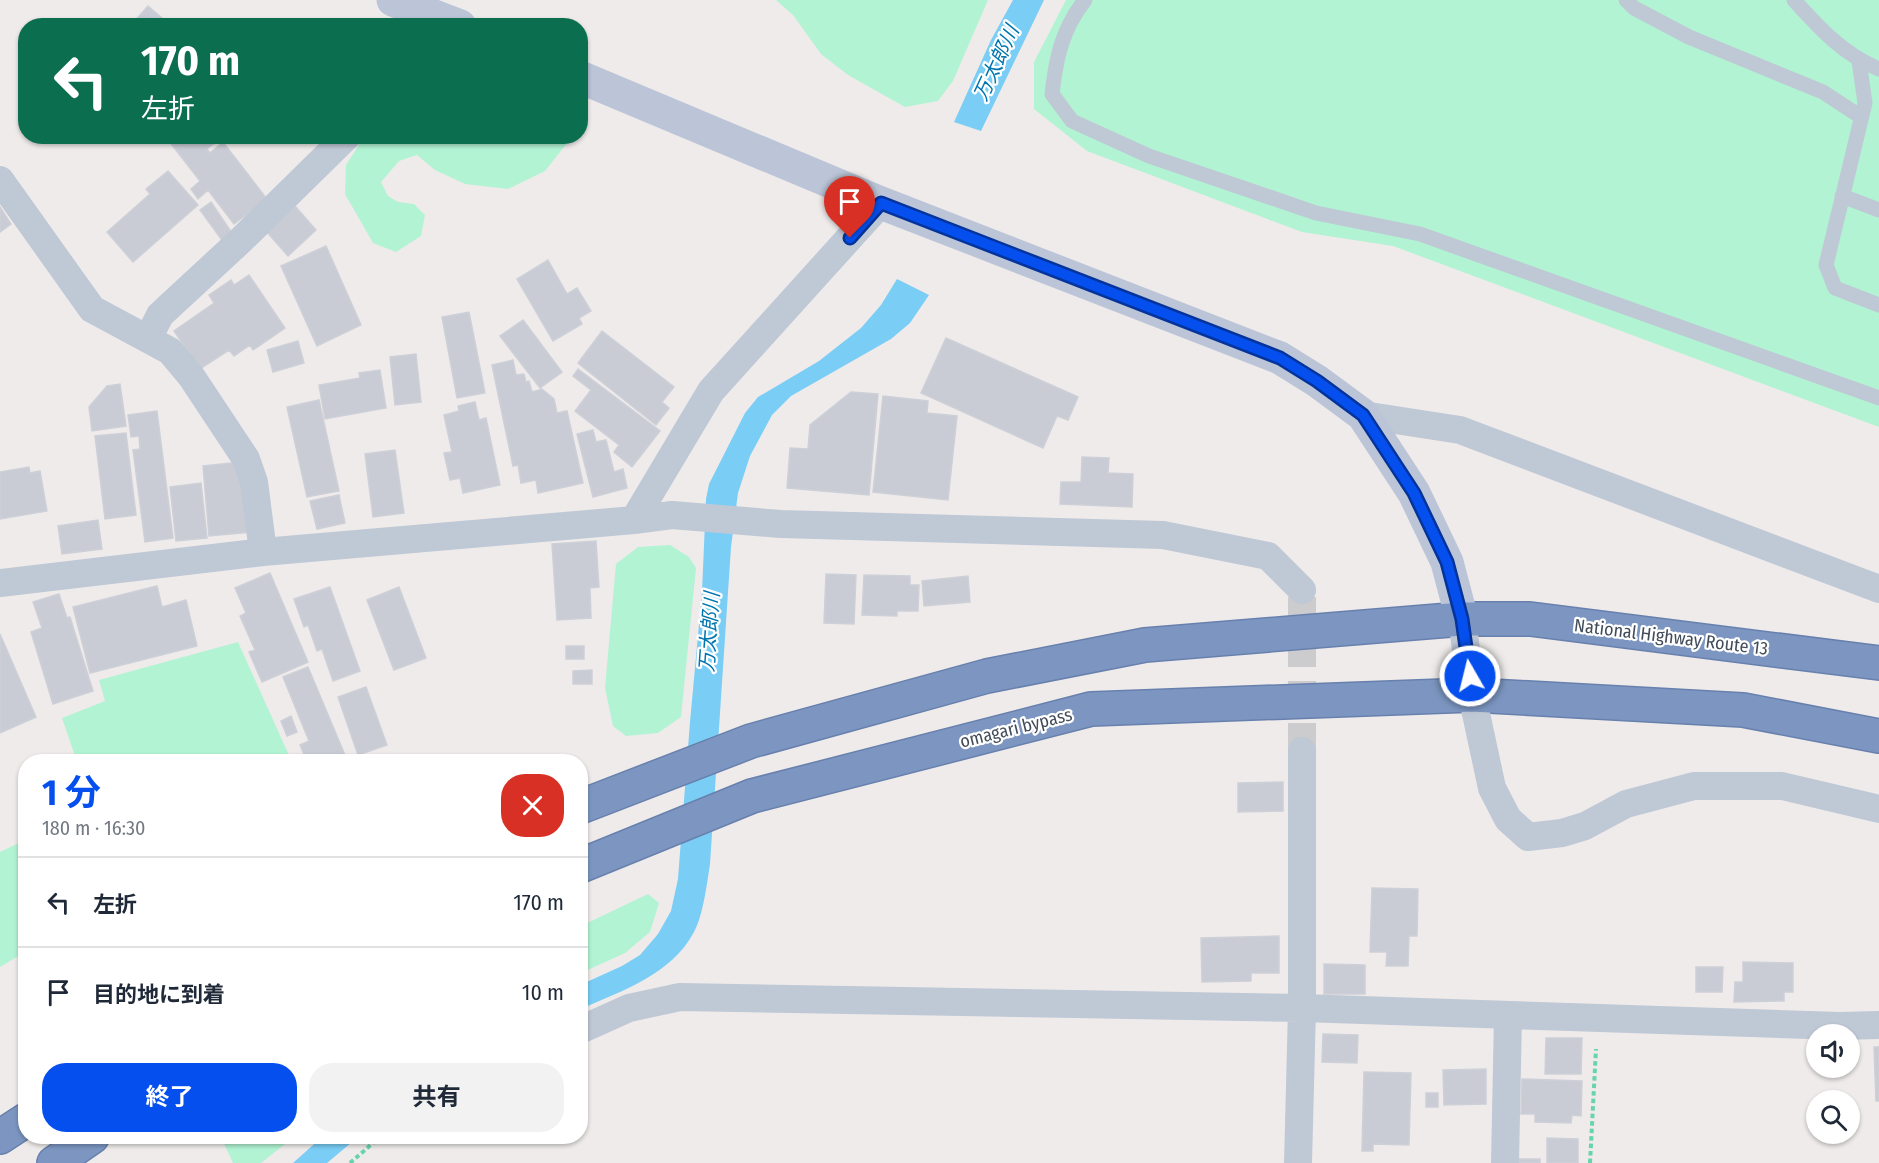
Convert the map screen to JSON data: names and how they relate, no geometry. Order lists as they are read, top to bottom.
{
  "streets": {
    "highway": ["National Highway Route 13", "omagari bypass"]
  },
  "water": ["万太郎川"],
  "page": {
    "turn": ["170 m", "左折"],
    "heading": ["1 分", "180 m · 16:30"],
    "list": [
      {
        "name": "左折",
        "value": "170 m"
      },
      {
        "name": "目的地に到着",
        "value": "10 m"
      }
    ],
    "buttons": ["終了", "共有"]
  }
}
